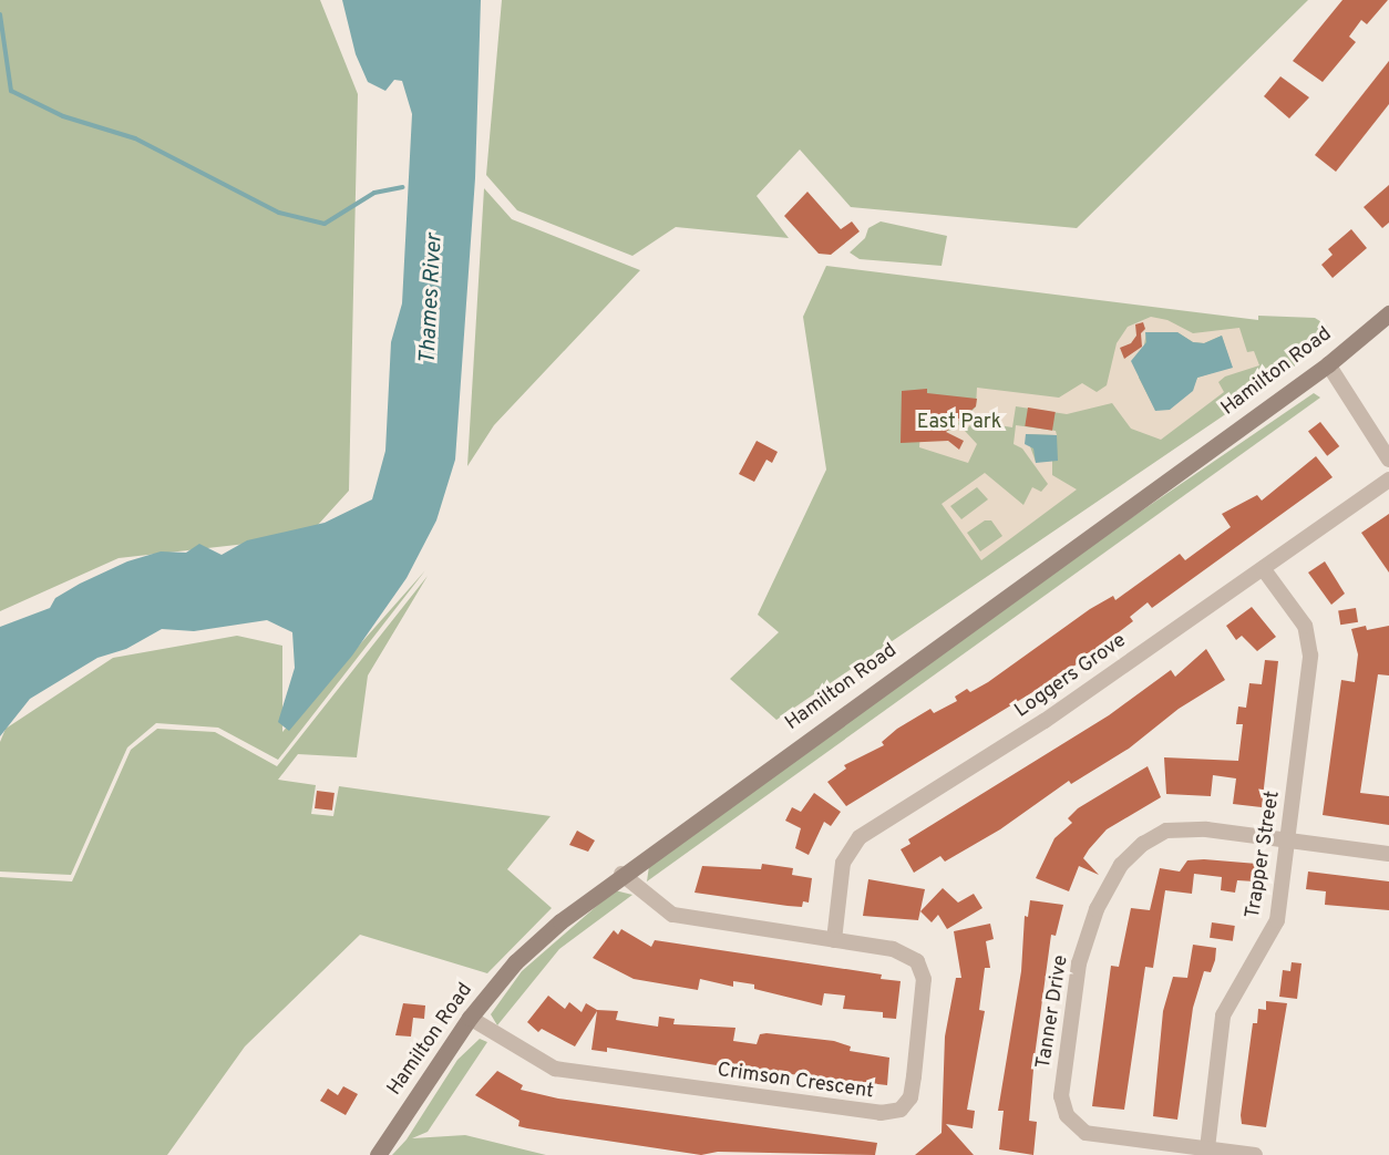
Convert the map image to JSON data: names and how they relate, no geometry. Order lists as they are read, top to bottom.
{
  "streets": {
    "main road": ["Hamilton Road"],
    "street": [
      "Loggers Grove",
      "Trapper Street",
      "Tanner Drive",
      "Crimson Crescent"
    ]
  },
  "crossings": [
    ["Hamilton Road", "Crimson Crescent"],
    ["Loggers Grove", "Trapper Street"],
    ["Loggers Grove", "Crimson Crescent"],
    ["Trapper Street", "Tanner Drive"]
  ],
  "water": ["Thames River"],
  "parks": ["East Park"]
}
